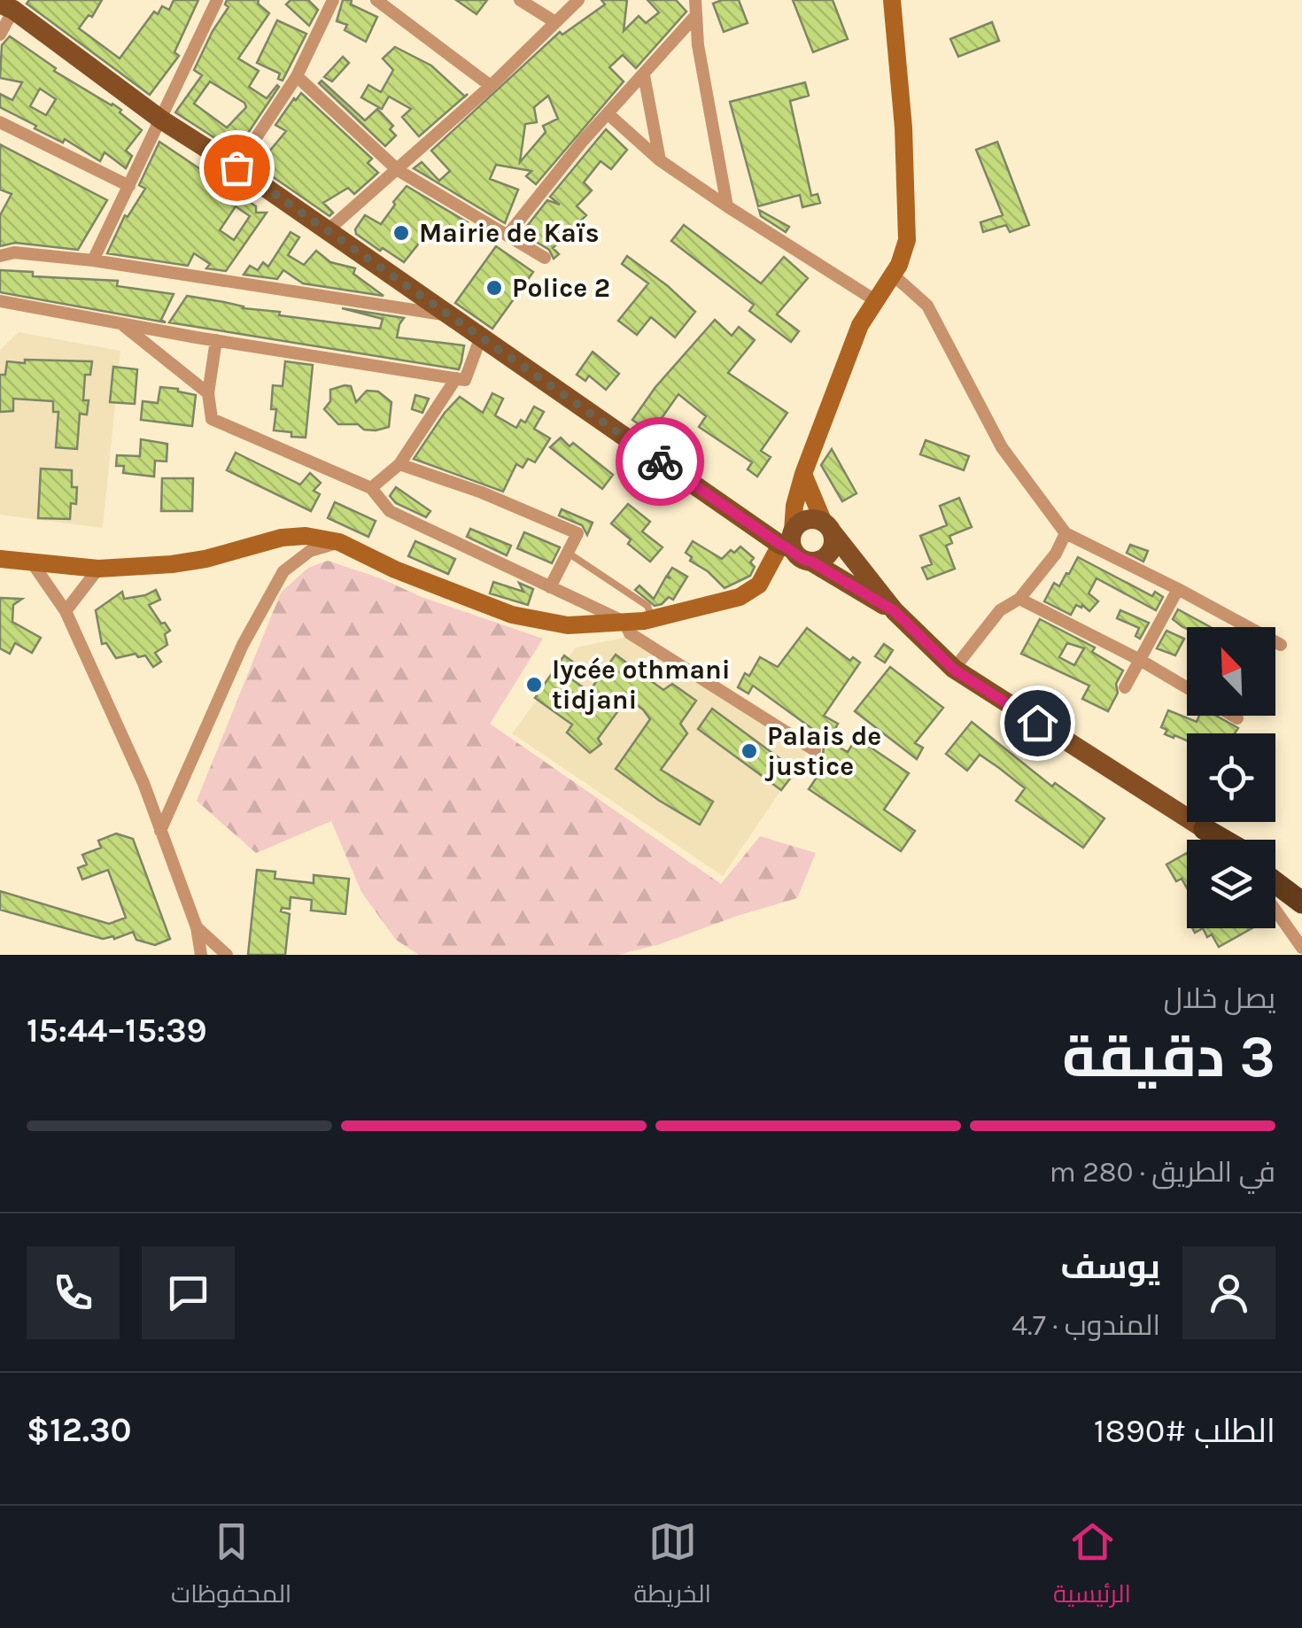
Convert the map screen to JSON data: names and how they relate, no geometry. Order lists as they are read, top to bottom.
{
  "places": [
    "Mairie de Kaïs",
    "Police 2",
    "lycée othmani tidjani",
    "Palais de justice"
  ],
  "north": "top left",
  "page": {
    "heading": ["3 دقيقة", "يصل خلال", "15:39–15:44"],
    "panel": [
      "يوسف",
      "المندوب · 4.7",
      "الطلب #1890",
      "$12.30"
    ],
    "bar": "في الطريق · 280 m",
    "tabs": ["الرئيسية", "الخريطة", "المحفوظات"]
  }
}
